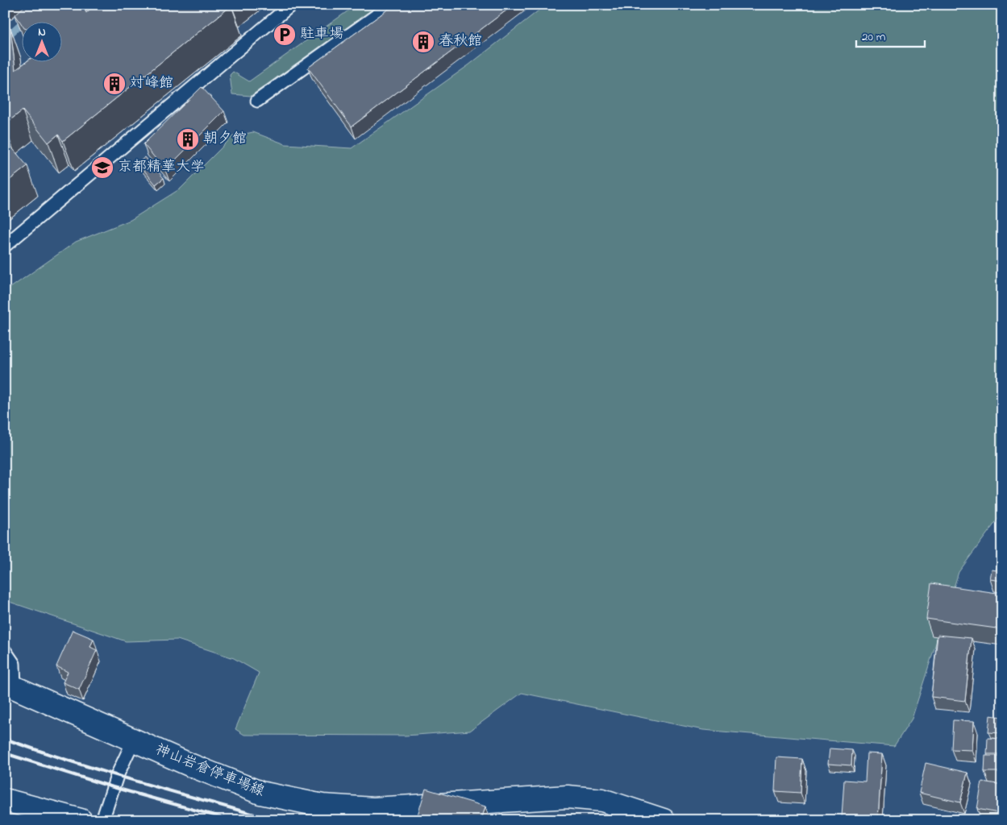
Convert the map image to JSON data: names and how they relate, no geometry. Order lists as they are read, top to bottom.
{
  "streets": {
    "main road": ["神山岩倉停車場線"]
  },
  "places": {
    "parking": ["駐車場"],
    "building": ["春秋館", "対峰館", "朝夕館"],
    "school or university": ["京都精華大学"]
  },
  "scale_bar": "20 m",
  "north": "top"
}
